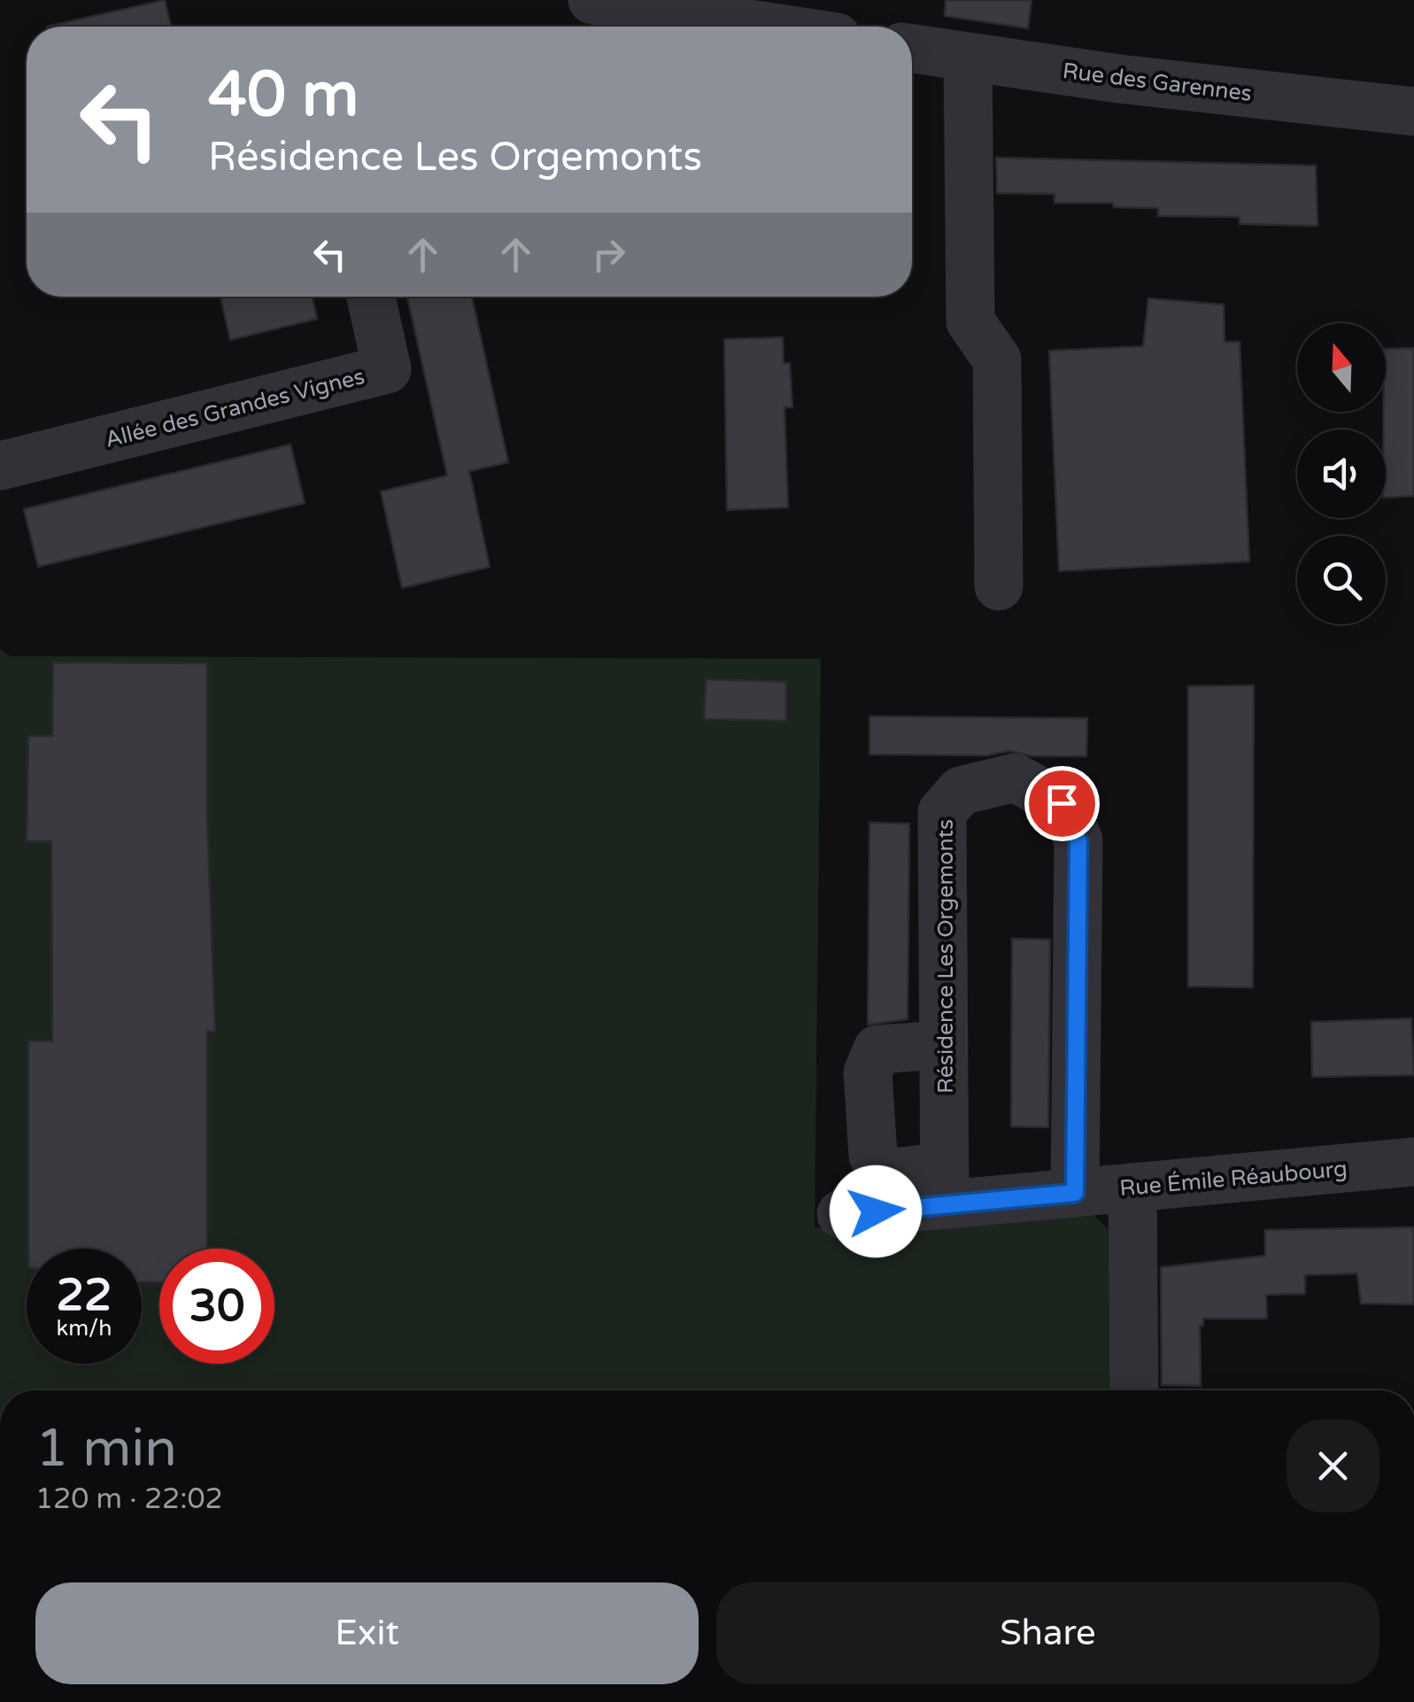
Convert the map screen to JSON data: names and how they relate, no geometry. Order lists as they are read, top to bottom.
{
  "streets": {
    "street": [
      "Rue des Garennes",
      "Allée des Grandes Vignes",
      "Résidence Les Orgemonts",
      "Rue Émile Réaubourg"
    ]
  },
  "crossings": [
    ["Résidence Les Orgemonts", "Rue Émile Réaubourg"]
  ],
  "north": "top",
  "page": {
    "turn": ["40 m", "Résidence Les Orgemonts"],
    "speed": "22 km/h",
    "limit": "30",
    "heading": ["1 min", "120 m · 22:02"],
    "buttons": ["Exit", "Share"]
  }
}
